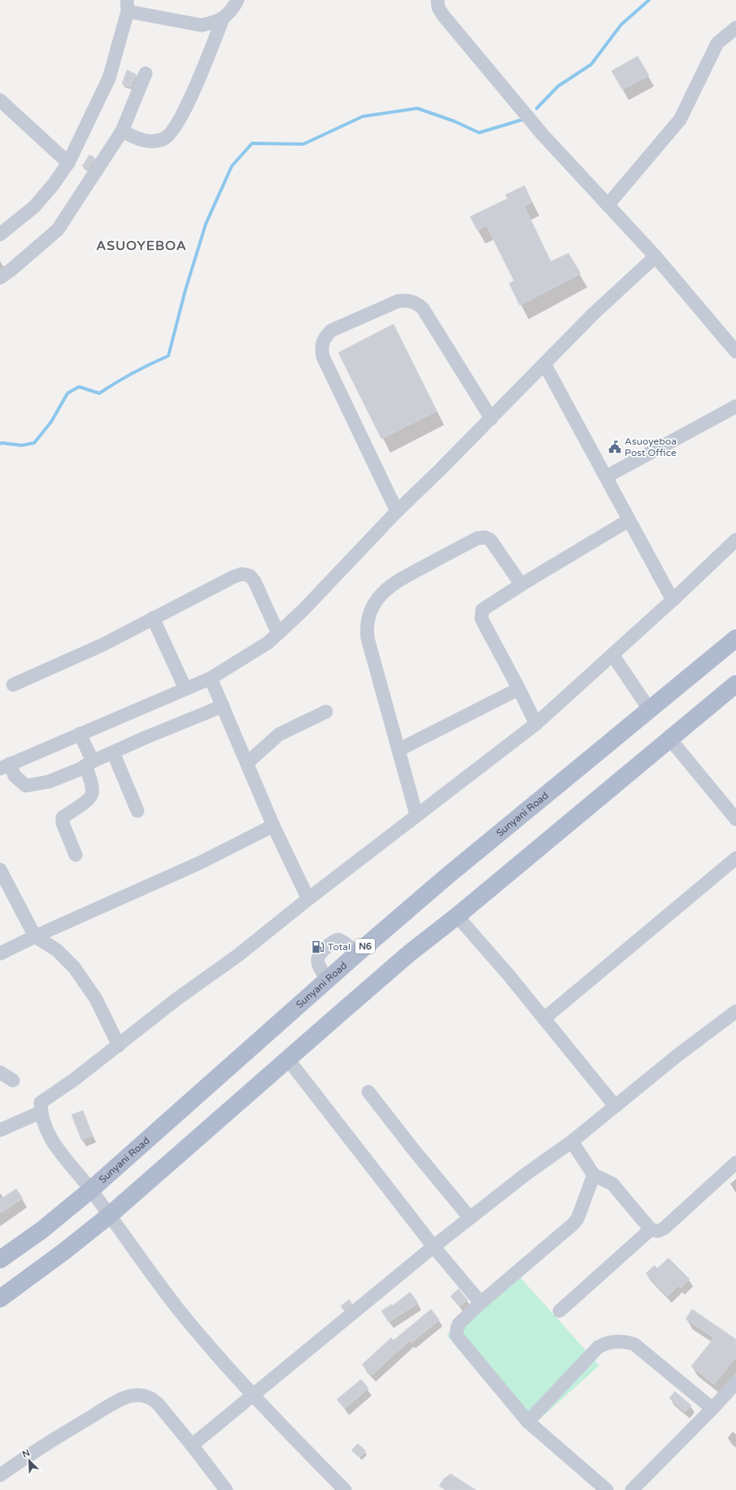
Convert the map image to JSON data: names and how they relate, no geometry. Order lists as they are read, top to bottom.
{
  "streets": {
    "main road": ["Sunyani Road", "N6"]
  },
  "districts": ["ASUOYEBOA"],
  "places": {
    "public building": ["Asuoyeboa Post Office"],
    "fuel station": ["Total"]
  },
  "north": "top left"
}
